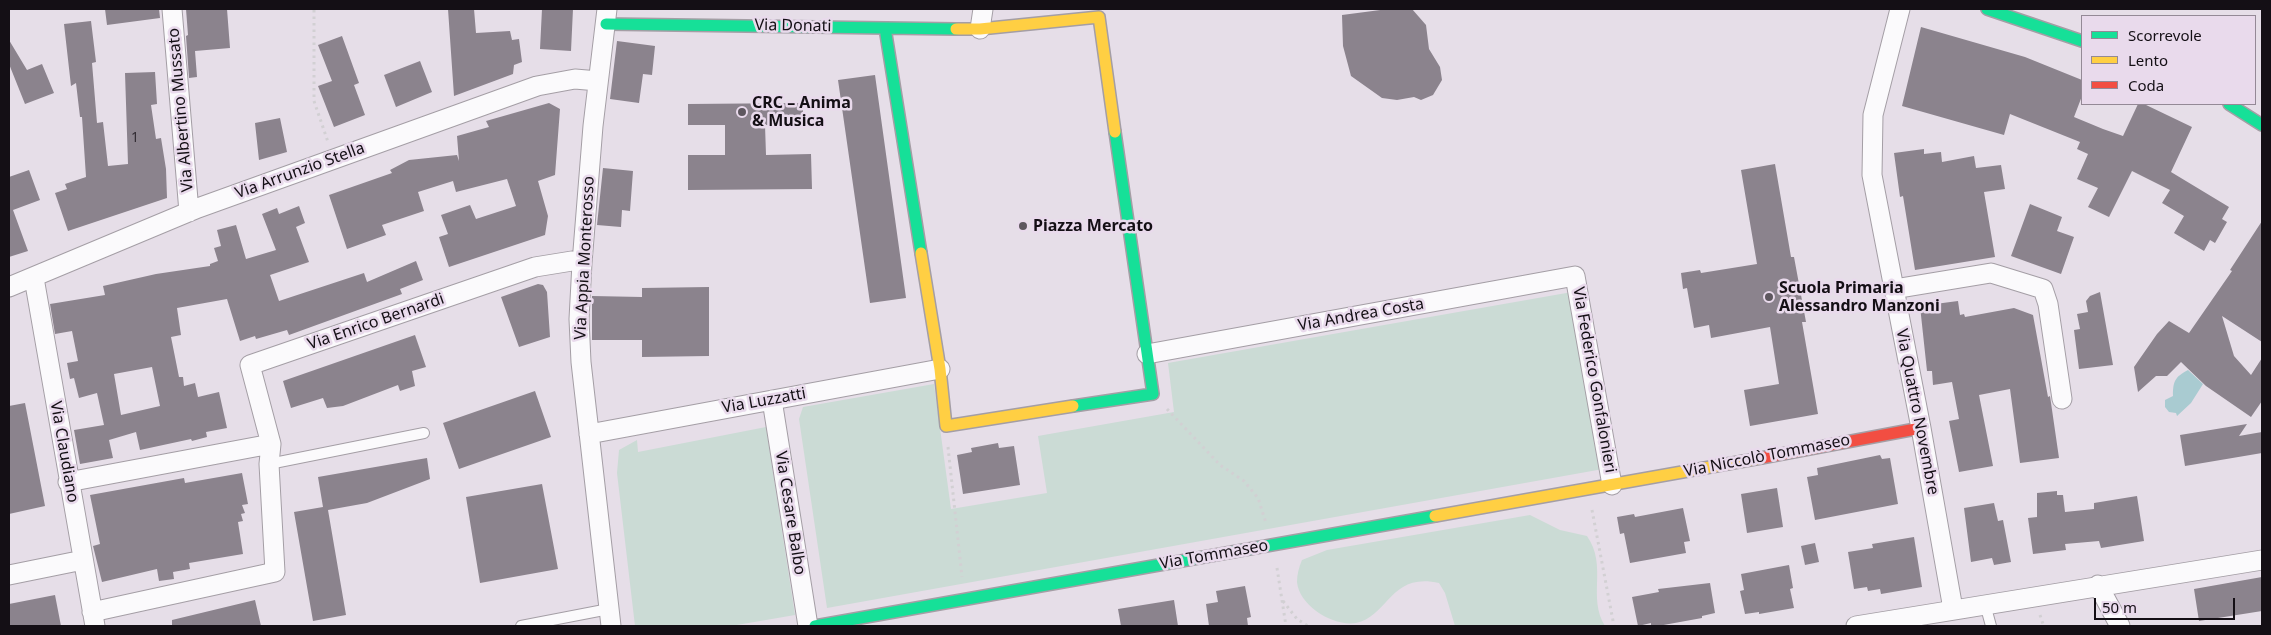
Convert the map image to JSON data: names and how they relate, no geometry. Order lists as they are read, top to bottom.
{
  "streets": {
    "street": [
      "Via Donati",
      "Via Albertino Mussato",
      "Via Arrunzio Stella",
      "Via Appia Monterosso",
      "Via Andrea Costa",
      "Via Enrico Bernardi",
      "Via Federico Gonfalonieri",
      "Via Luzzatti",
      "Via Quattro Novembre",
      "Via Claudiano",
      "Via Niccolò Tommaseo",
      "Via Cesare Balbo",
      "Via Tommaseo"
    ]
  },
  "crossings": [
    ["Via Donati", "Via Appia Monterosso"],
    ["Via Albertino Mussato", "Via Arrunzio Stella"],
    ["Via Arrunzio Stella", "Via Appia Monterosso"],
    ["Via Arrunzio Stella", "Via Claudiano"],
    ["Via Appia Monterosso", "Via Enrico Bernardi"],
    ["Via Appia Monterosso", "Via Luzzatti"],
    ["Via Andrea Costa", "Via Federico Gonfalonieri"],
    ["Via Enrico Bernardi", "Via Claudiano"],
    ["Via Federico Gonfalonieri", "Via Niccolò Tommaseo"],
    ["Via Federico Gonfalonieri", "Via Tommaseo"],
    ["Via Luzzatti", "Via Cesare Balbo"],
    ["Via Quattro Novembre", "Via Niccolò Tommaseo"],
    ["Via Niccolò Tommaseo", "Via Tommaseo"]
  ],
  "places": ["CRC – Anima & Musica", "Piazza Mercato", "Scuola Primaria Alessandro Manzoni"],
  "house_numbers": ["1"],
  "legend": ["Scorrevole", "Lento", "Coda"],
  "scale_bar": "50 m"
}
